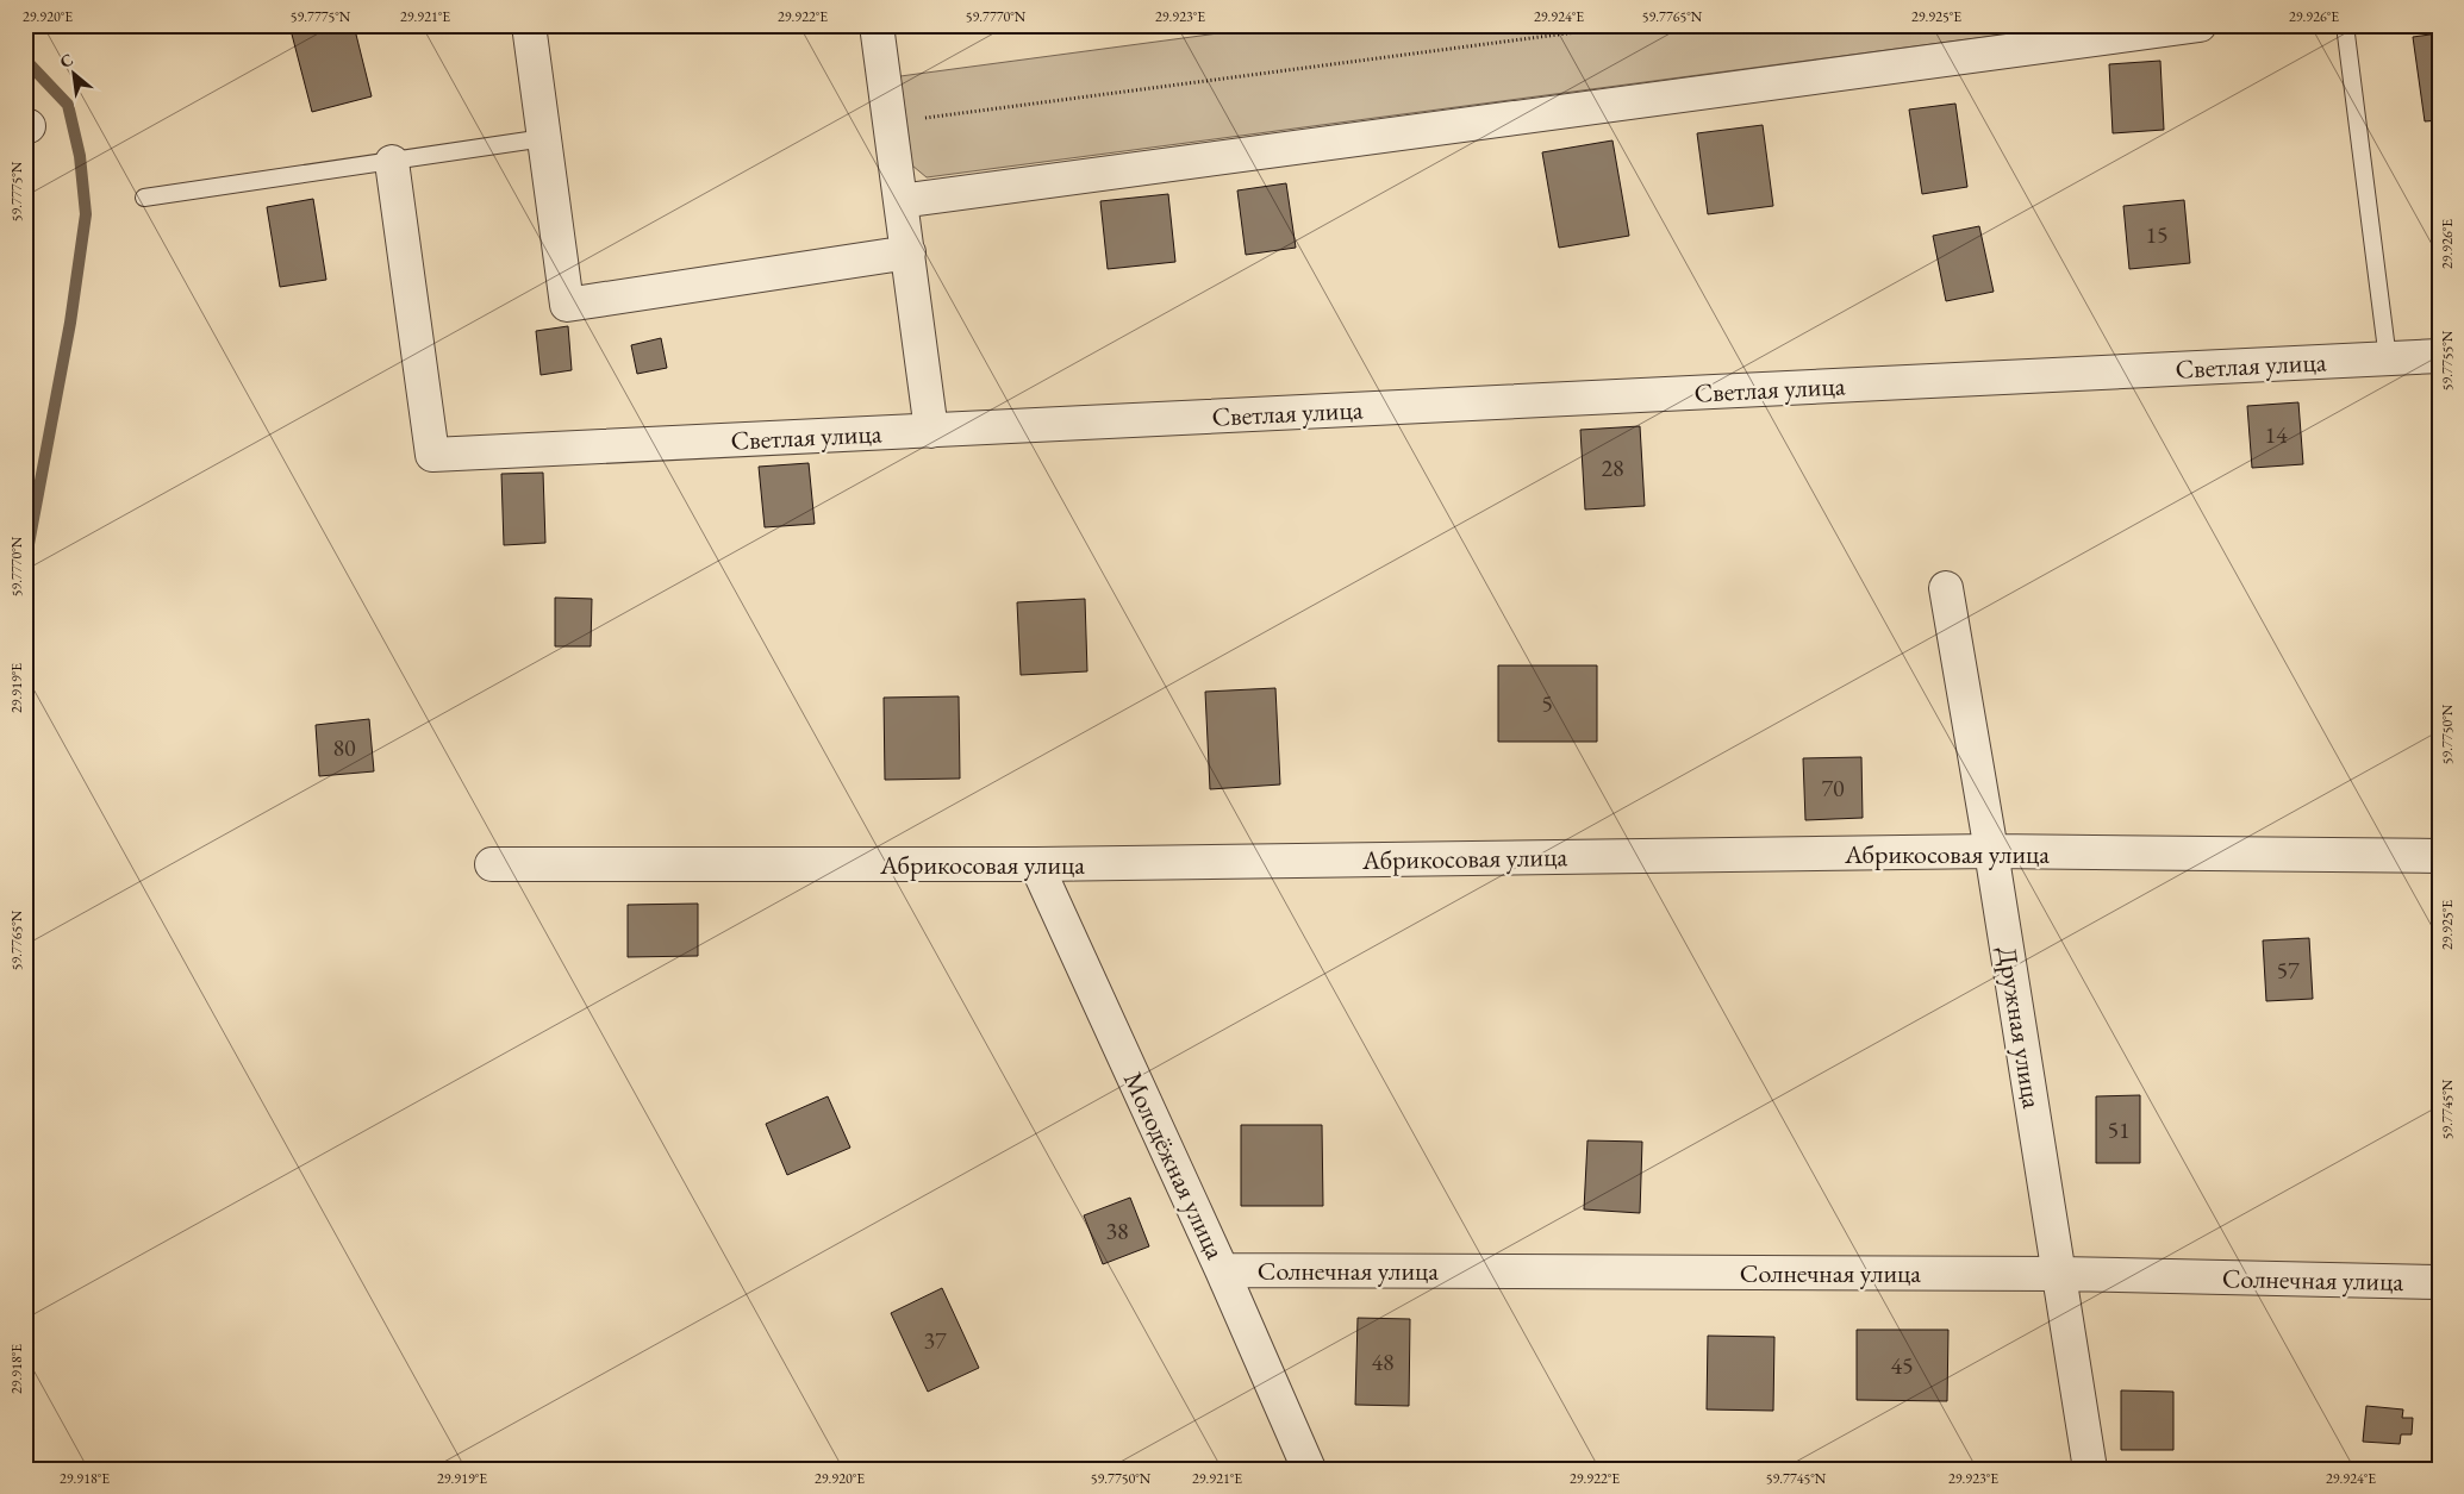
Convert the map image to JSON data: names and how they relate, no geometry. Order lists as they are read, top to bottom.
{
  "streets": {
    "street": [
      "Светлая улица",
      "Абрикосовая улица",
      "Дружная улица",
      "Молодёжная улица",
      "Солнечная улица"
    ]
  },
  "crossings": [
    ["Абрикосовая улица", "Дружная улица"],
    ["Абрикосовая улица", "Молодёжная улица"],
    ["Дружная улица", "Солнечная улица"],
    ["Молодёжная улица", "Солнечная улица"]
  ],
  "house_numbers": [
    "15",
    "14",
    "28",
    "5",
    "80",
    "70",
    "57",
    "51",
    "38",
    "37",
    "48",
    "45"
  ],
  "north": "top left",
  "coordinates": [
    "29.920°E",
    "59.7775°N",
    "29.921°E",
    "29.922°E",
    "59.7770°N",
    "29.923°E",
    "29.924°E",
    "59.7765°N",
    "29.925°E",
    "29.926°E",
    "59.7755°N",
    "29.919°E",
    "59.7750°N",
    "59.7745°N",
    "29.918°E"
  ]
}
